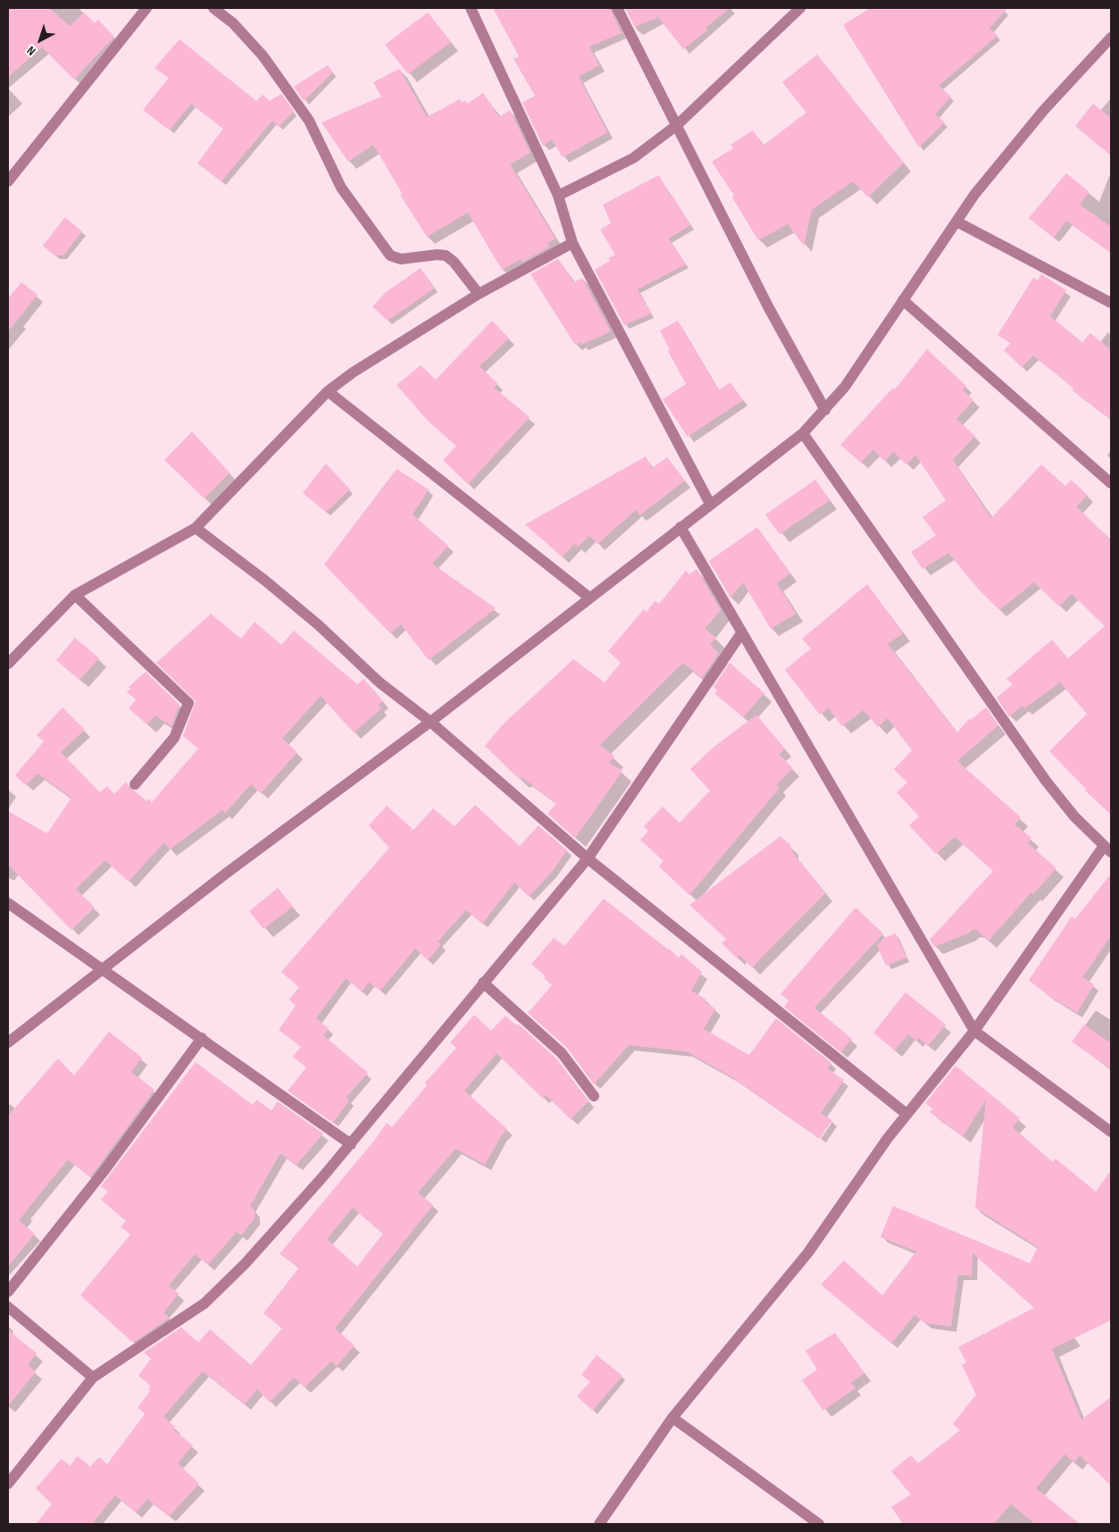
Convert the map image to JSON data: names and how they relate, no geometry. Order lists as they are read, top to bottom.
{
  "north": "bottom left"
}
